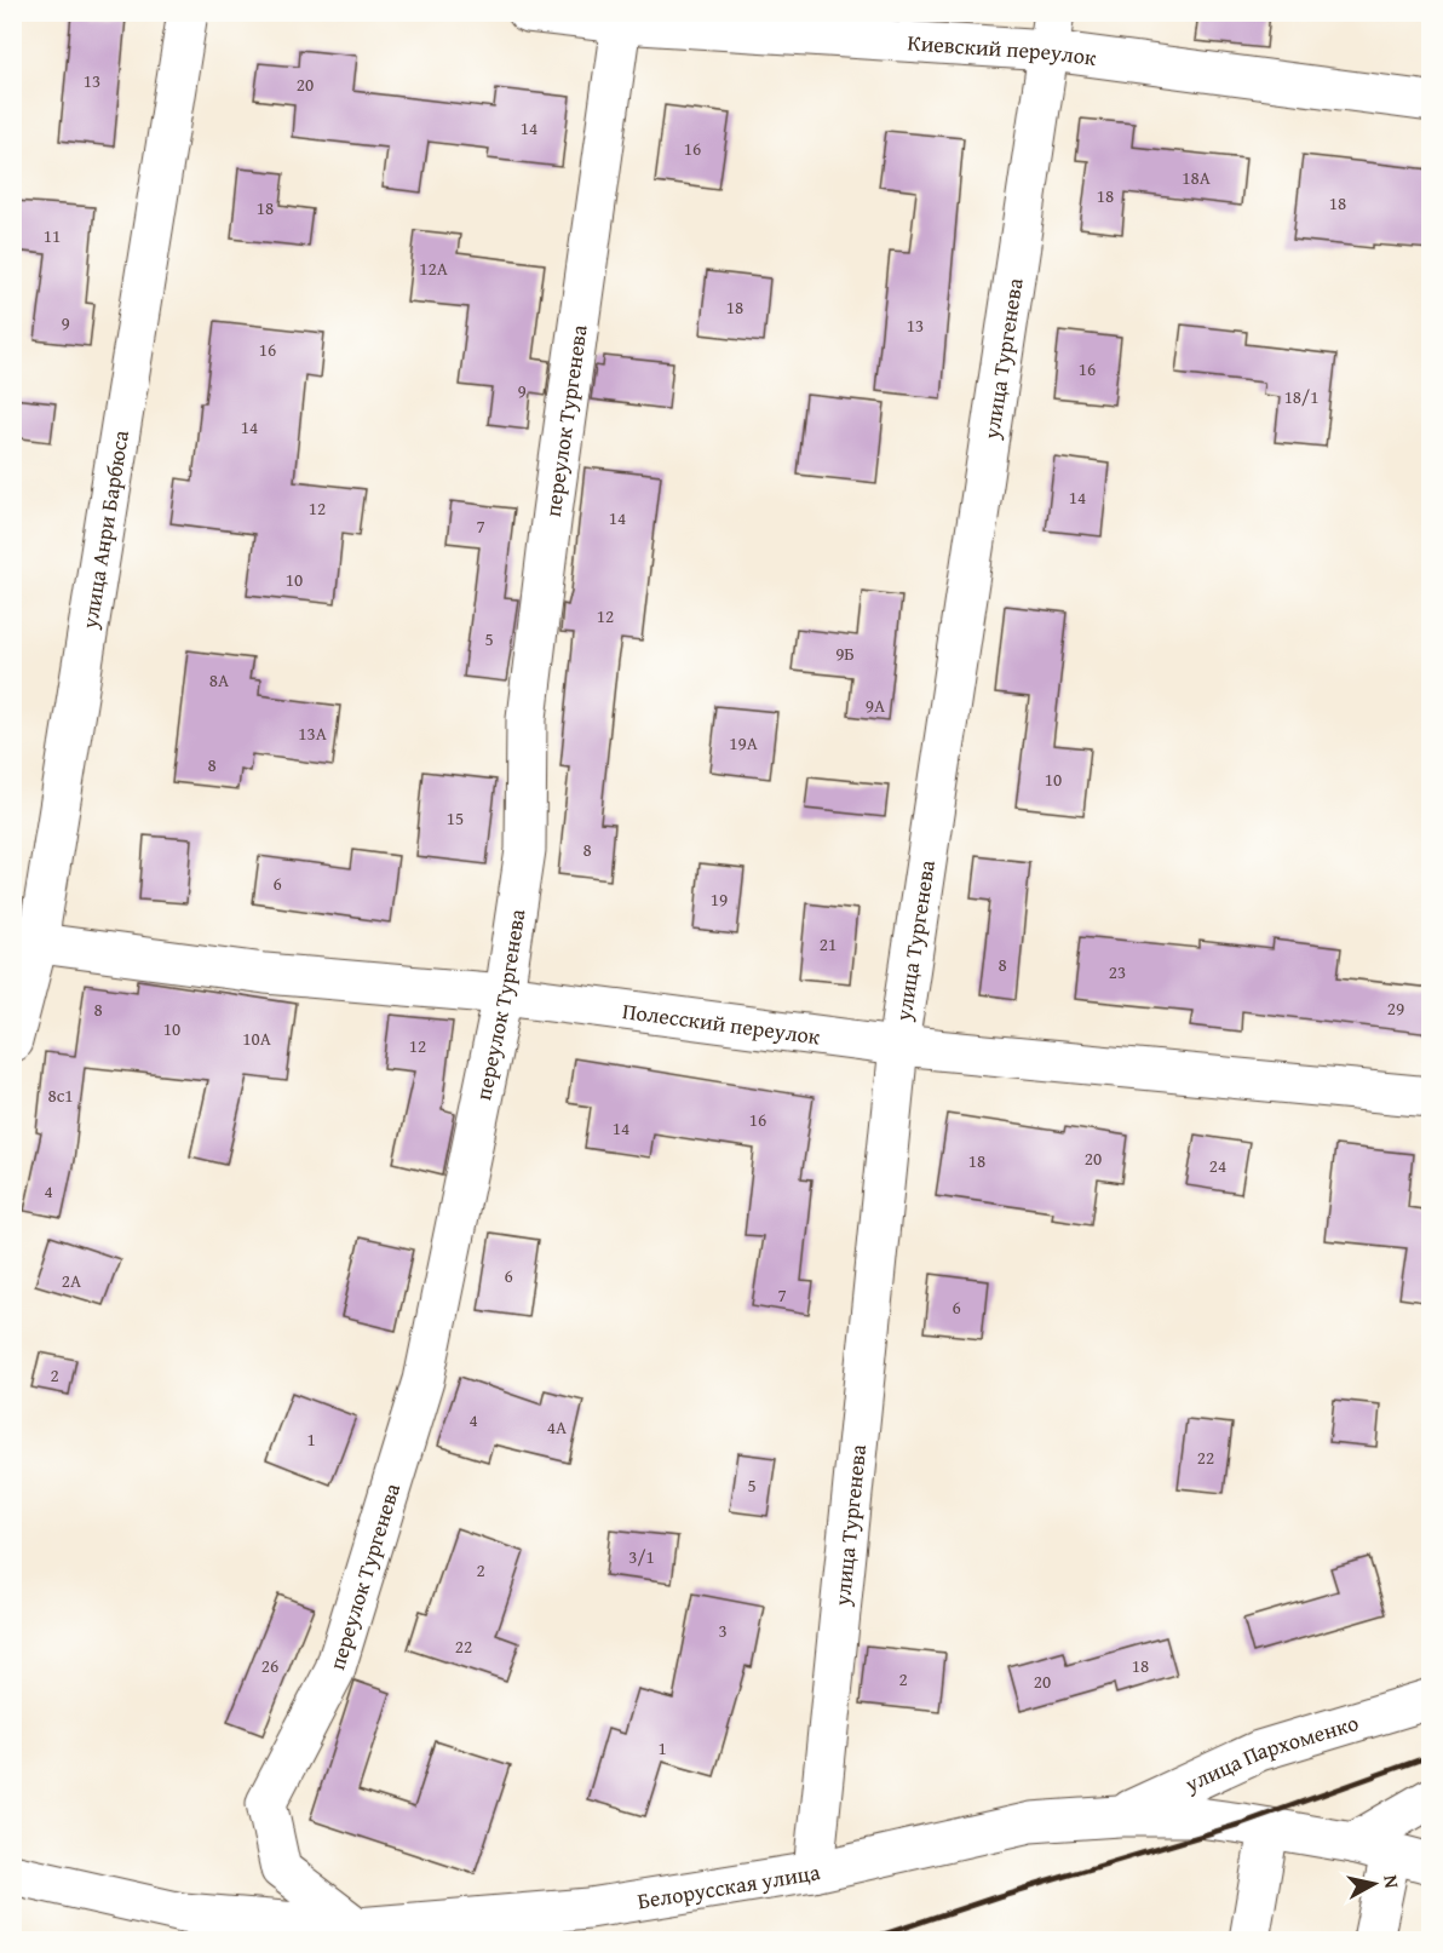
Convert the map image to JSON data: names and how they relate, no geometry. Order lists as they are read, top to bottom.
{
  "streets": {
    "street": [
      "Киевский переулок",
      "улица Тургенева",
      "переулок Тургенева",
      "улица Анри Барбюса",
      "Полесский переулок",
      "улица Пархоменко",
      "Белорусская улица"
    ]
  },
  "crossings": [
    ["Киевский переулок", "улица Тургенева"],
    ["Киевский переулок", "переулок Тургенева"],
    ["улица Тургенева", "Полесский переулок"],
    ["улица Тургенева", "Белорусская улица"],
    ["переулок Тургенева", "Полесский переулок"],
    ["переулок Тургенева", "Белорусская улица"],
    ["улица Анри Барбюса", "Полесский переулок"],
    ["улица Пархоменко", "Белорусская улица"]
  ],
  "house_numbers": [
    "13",
    "20",
    "14",
    "16",
    "18А",
    "18",
    "18",
    "18",
    "11",
    "12А",
    "18",
    "9",
    "13",
    "16",
    "16",
    "9",
    "18/1",
    "14",
    "14",
    "12",
    "14",
    "7",
    "10",
    "12",
    "5",
    "9Б",
    "8А",
    "9А",
    "13А",
    "19А",
    "8",
    "10",
    "15",
    "8",
    "6",
    "19",
    "21",
    "8",
    "23",
    "29",
    "8",
    "10",
    "10А",
    "12",
    "8с1",
    "16",
    "14",
    "20",
    "18",
    "24",
    "4",
    "6",
    "2А",
    "7",
    "6",
    "2",
    "4",
    "4А",
    "1",
    "22",
    "5",
    "3/1",
    "2",
    "3",
    "22",
    "26",
    "18",
    "2",
    "20",
    "1"
  ],
  "north": "right"
}
